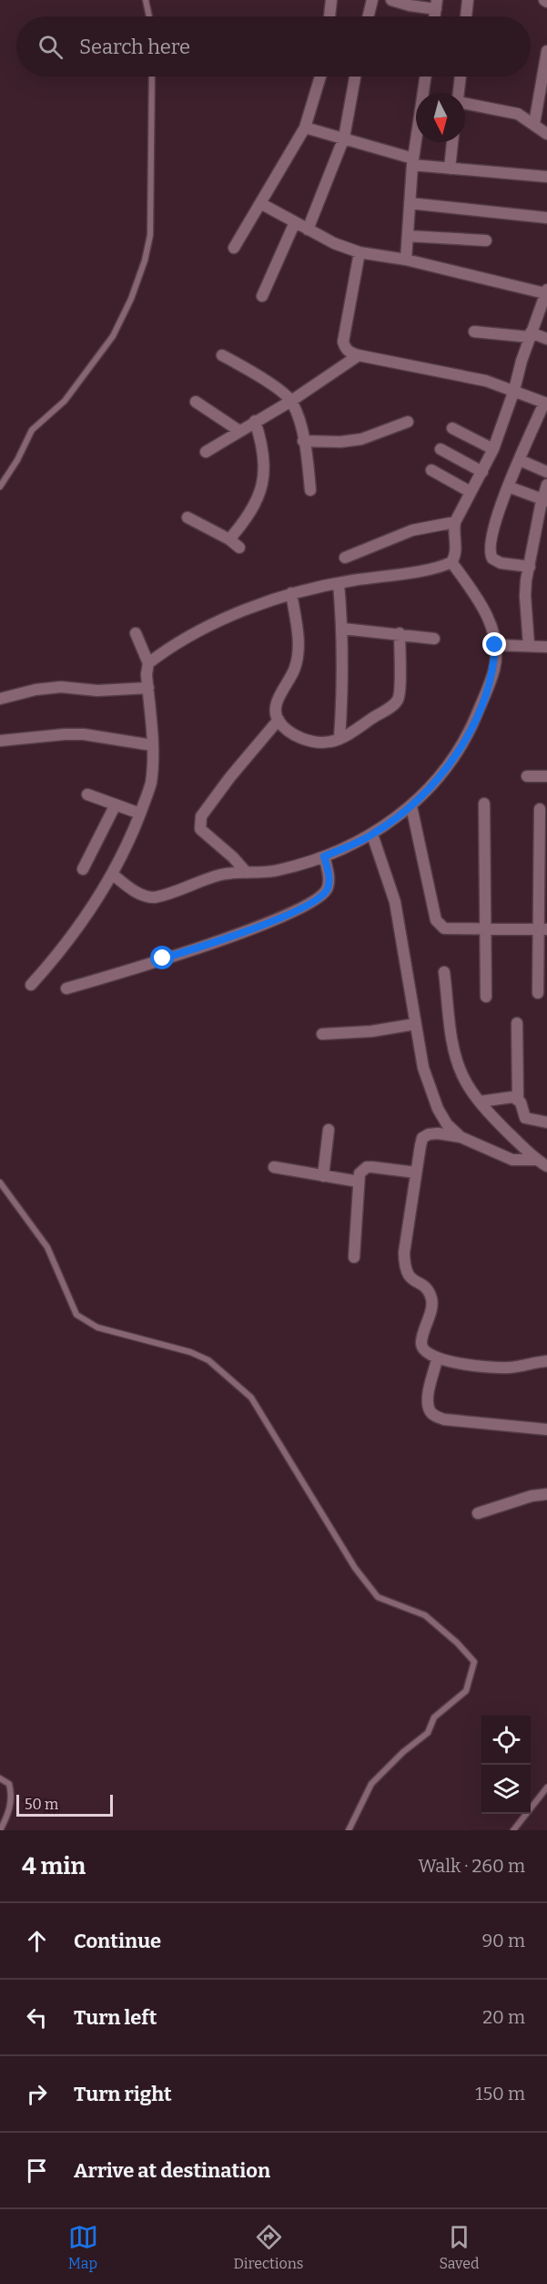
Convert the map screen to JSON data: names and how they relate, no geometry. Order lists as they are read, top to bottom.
{
  "scale_bar": "50 m",
  "north": "bottom",
  "page": {
    "search": "Search here",
    "scale": "50 m",
    "heading": ["4 min", "Walk · 260 m"],
    "list": [
      ["Continue", "90 m"],
      ["Turn left", "20 m"],
      ["Turn right", "150 m"],
      "Arrive at destination"
    ],
    "nav": ["Map", "Directions", "Saved"]
  }
}
